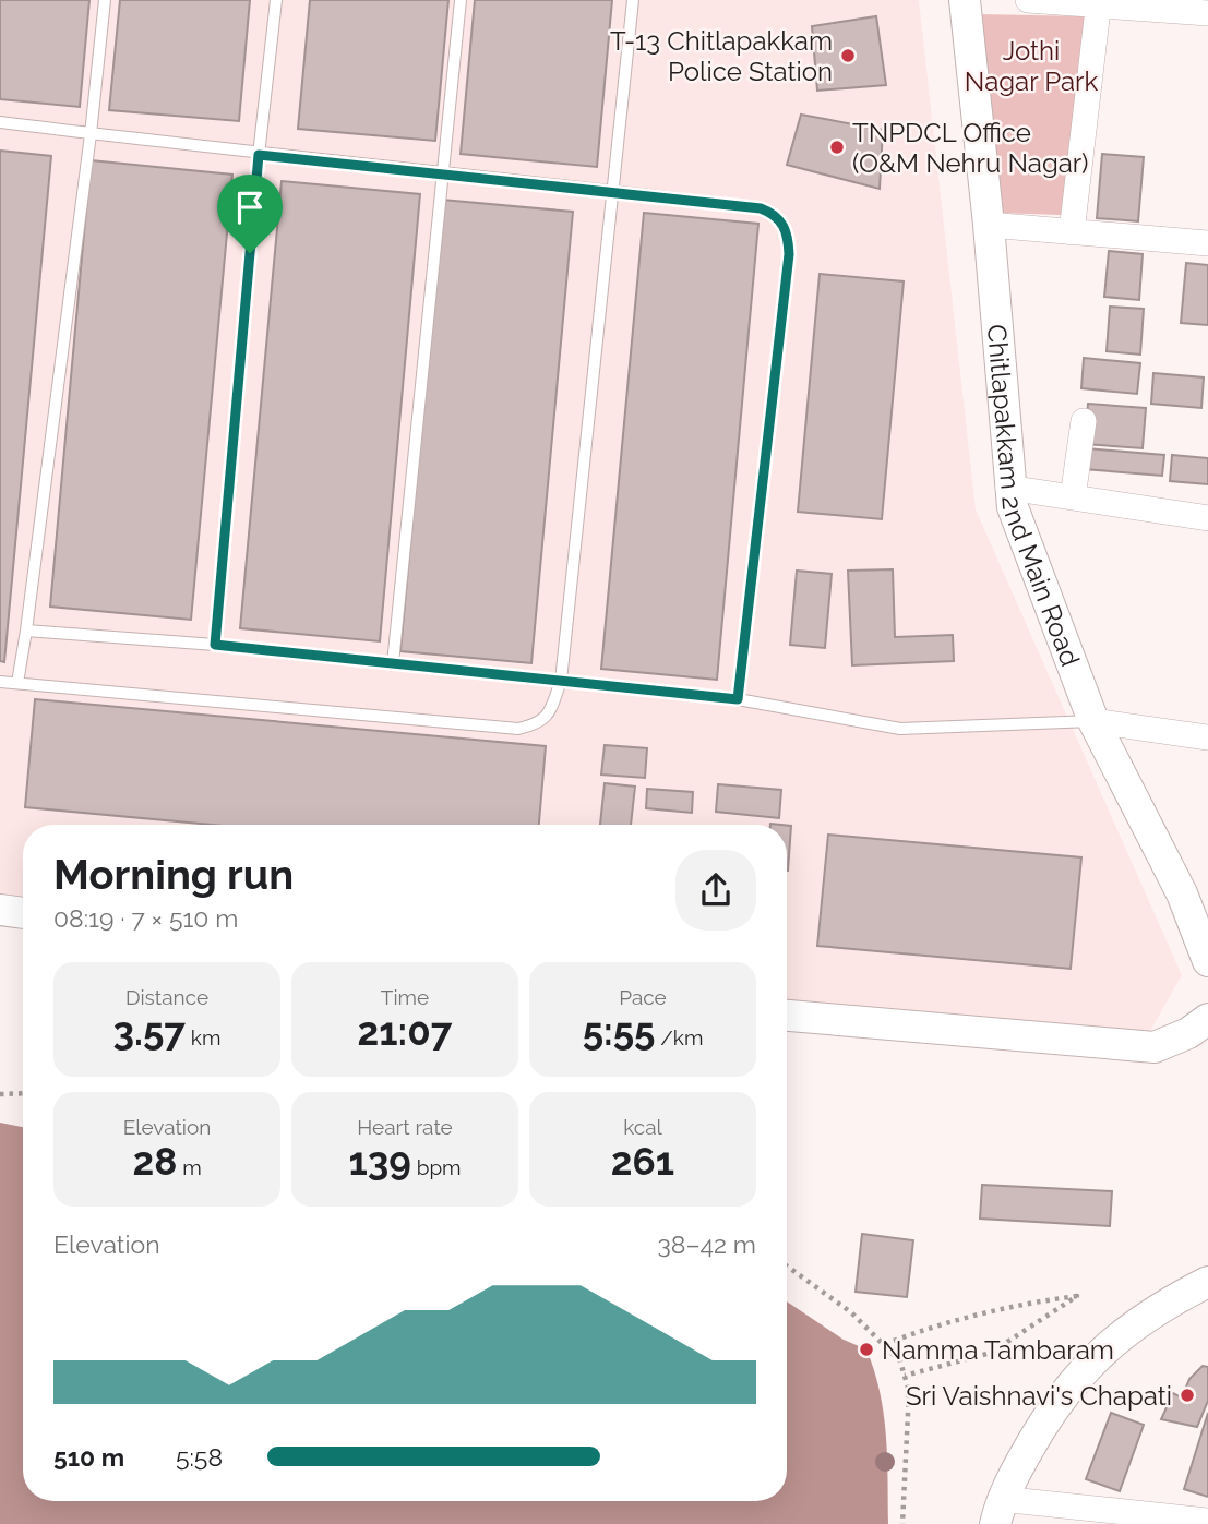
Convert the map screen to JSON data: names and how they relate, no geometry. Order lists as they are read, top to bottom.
{
  "streets": {
    "street": ["Chitlapakkam 2nd Main Road"]
  },
  "parks": ["Jothi Nagar Park"],
  "places": [
    "T-13 Chitlapakkam Police Station",
    "TNPDCL Office (O&M Nehru Nagar)",
    "Namma Tambaram",
    "Sri Vaishnavi's Chapati"
  ],
  "page": {
    "heading": ["Morning run", "08:19 · 7 × 510 m"],
    "stats": [
      ["Distance", "3.57 km"],
      ["Time", "21:07"],
      ["Pace", "5:55 /km"],
      ["Elevation", "28 m"],
      ["Heart rate", "139 bpm"],
      ["kcal", "261"]
    ],
    "chart": ["Elevation", "38–42 m"],
    "list": [
      {
        "name": "510 m",
        "note": "5:58"
      }
    ]
  }
}
